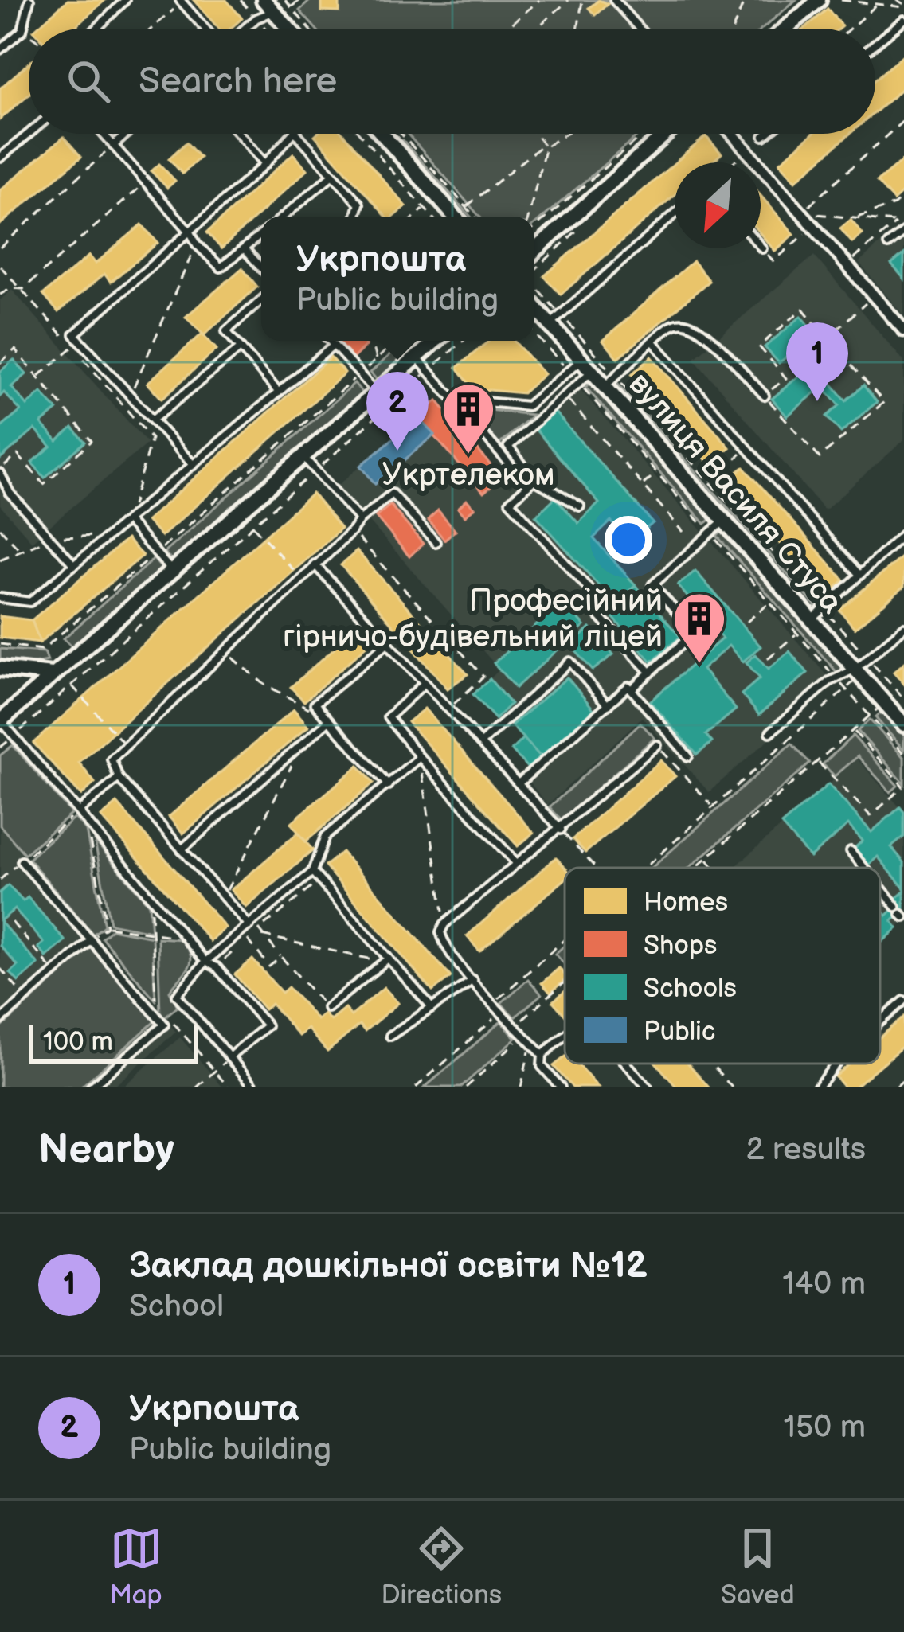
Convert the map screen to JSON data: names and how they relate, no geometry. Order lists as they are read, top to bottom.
{
  "streets": {
    "street": ["вулиця Василя Стуса"]
  },
  "places": {
    "building": ["Укртелеком", "Професійний гірничо-будівельний ліцей"]
  },
  "legend": [
    "Homes",
    "Shops",
    "Schools",
    "Public"
  ],
  "scale_bar": "100 m",
  "north": "bottom left",
  "page": {
    "search": "Search here",
    "popup": ["Укрпошта", "Public building"],
    "pins": ["1", "2"],
    "scale": "100 m",
    "heading": ["Nearby", "2 results"],
    "list": [
      {
        "mark": "1",
        "name": "Заклад дошкільної освіти №12",
        "note": "School",
        "value": "140 m"
      },
      {
        "mark": "2",
        "name": "Укрпошта",
        "note": "Public building",
        "value": "150 m"
      }
    ],
    "nav": ["Map", "Directions", "Saved"]
  }
}
